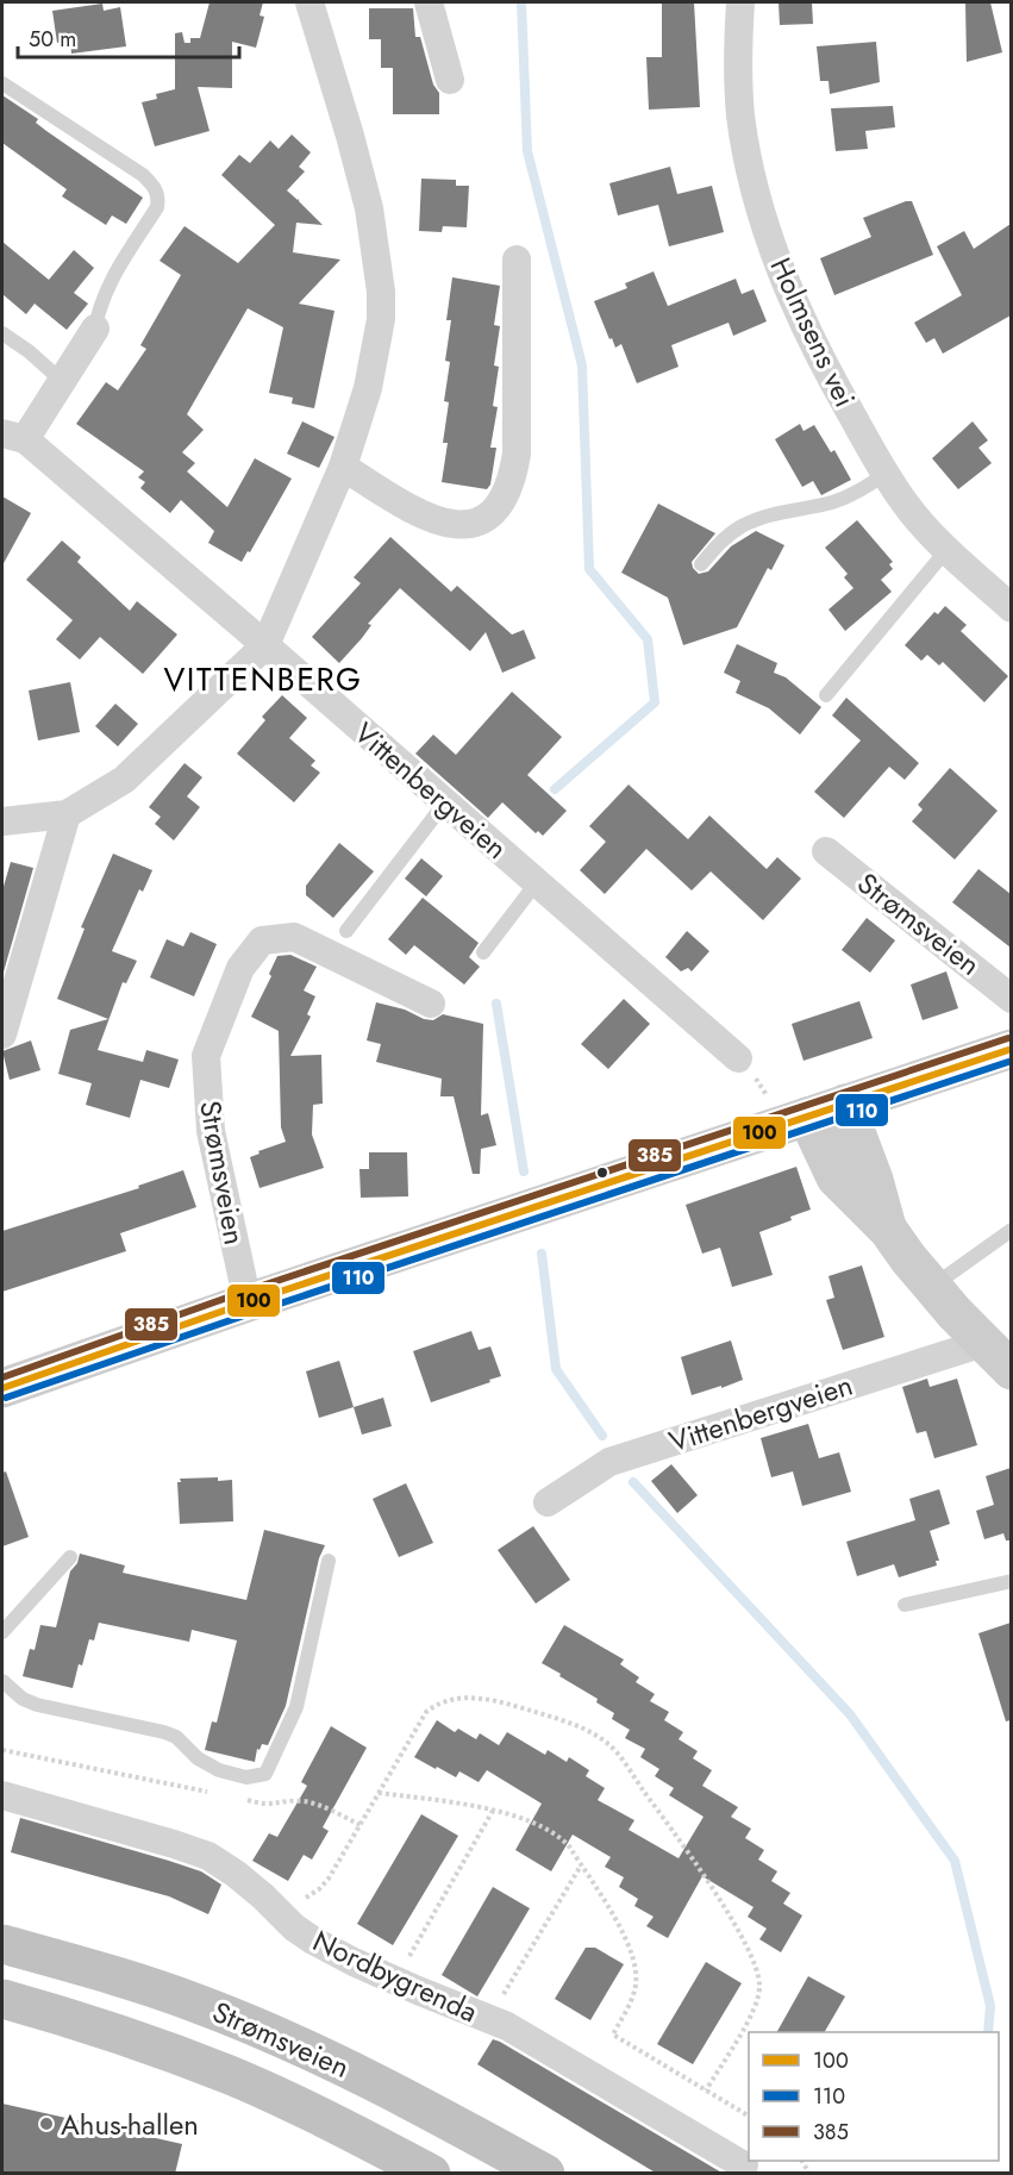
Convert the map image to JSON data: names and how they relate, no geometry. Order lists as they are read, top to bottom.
{
  "streets": {
    "highway": ["Strømsveien"],
    "street": ["Holmsens vei", "Vittenbergveien", "Nordbygrenda"]
  },
  "districts": ["VITTENBERG"],
  "places": ["Ahus-hallen"],
  "lines": ["transit line 385", "transit line 100", "transit line 110"],
  "legend": ["100", "110", "385"],
  "scale_bar": "50 m"
}
